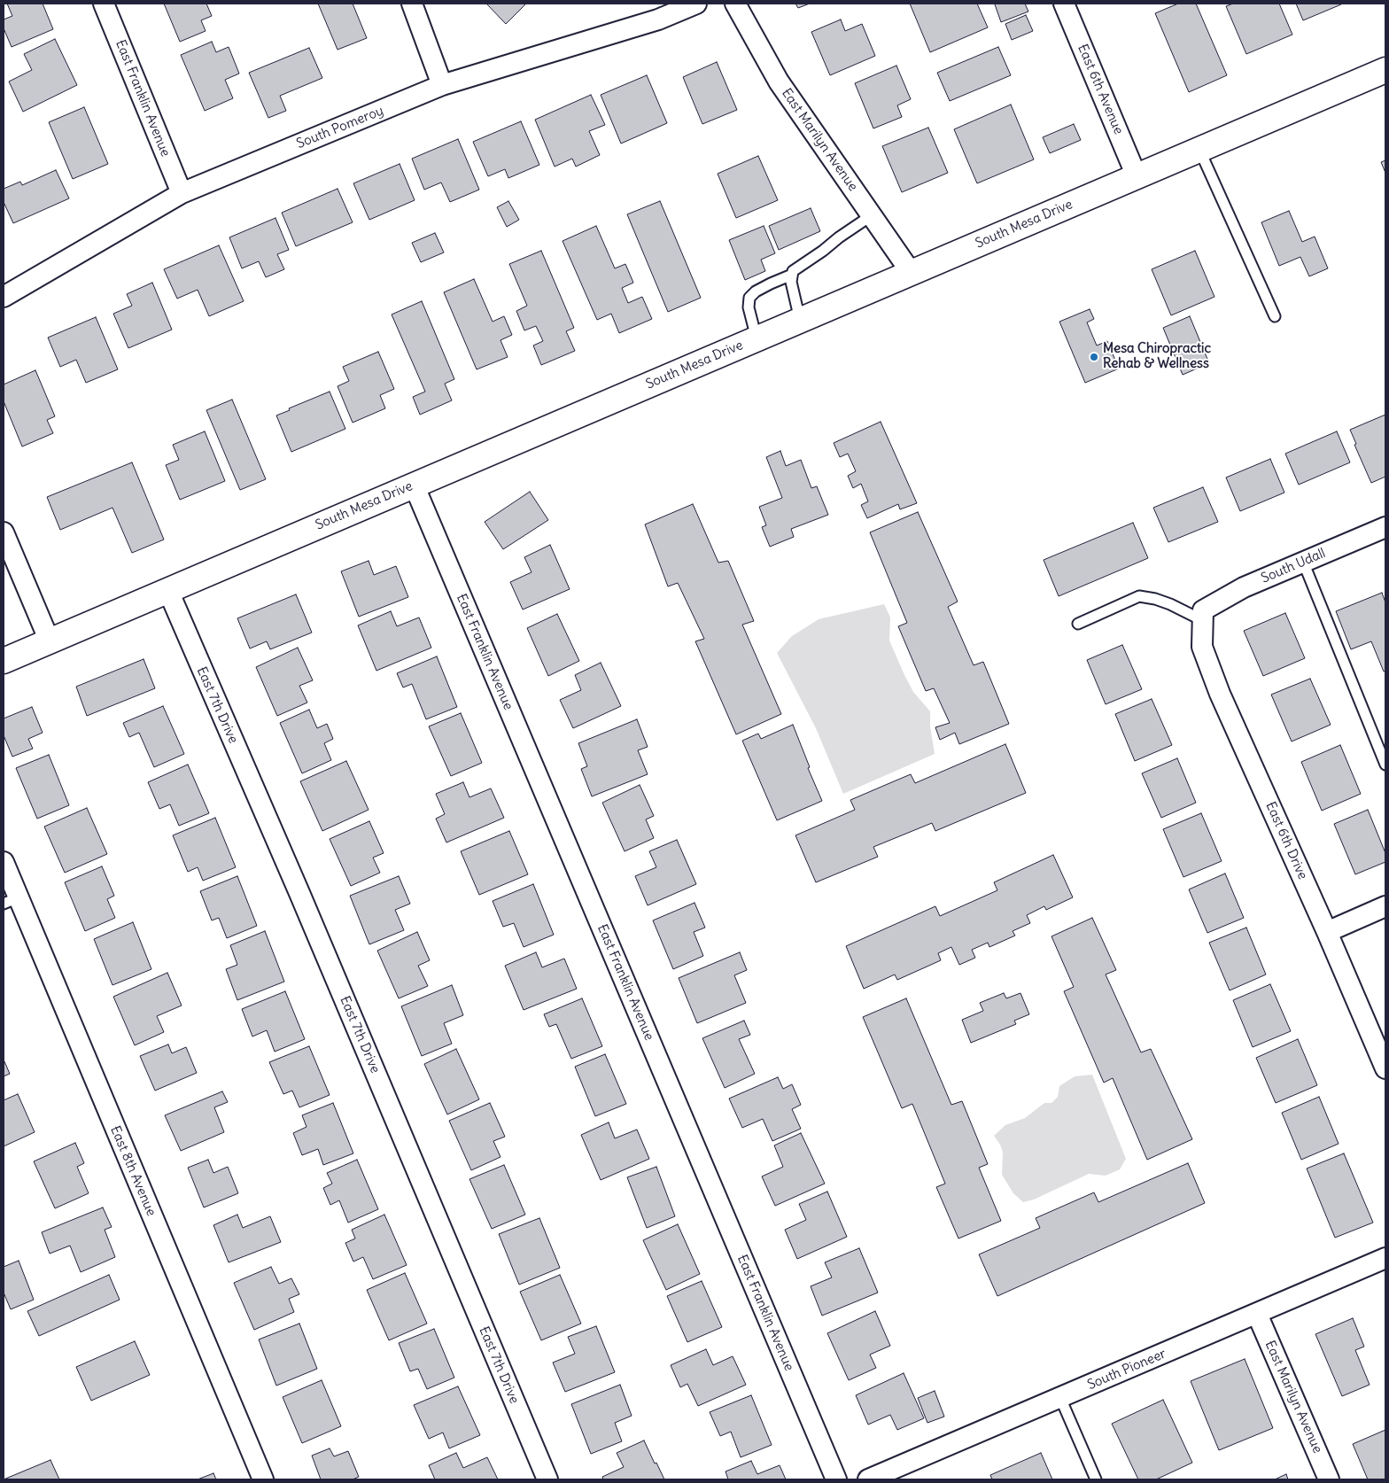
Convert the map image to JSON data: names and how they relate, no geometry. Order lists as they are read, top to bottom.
{
  "streets": {
    "main road": ["South Mesa Drive"],
    "street": [
      "East 6th Avenue",
      "East Franklin Avenue",
      "South Pomeroy",
      "East Marilyn Avenue",
      "South Udall",
      "East 7th Drive",
      "East 6th Drive",
      "East 8th Avenue",
      "South Pioneer"
    ]
  },
  "crossings": [
    ["East 6th Avenue", "South Mesa Drive"],
    ["East Franklin Avenue", "South Pomeroy"],
    ["East Franklin Avenue", "South Mesa Drive"],
    ["East Marilyn Avenue", "South Mesa Drive"],
    ["East Marilyn Avenue", "South Pioneer"],
    ["South Mesa Drive", "East 7th Drive"],
    ["South Udall", "East 6th Drive"]
  ],
  "places": ["Mesa Chiropractic Rehab & Wellness"]
}
